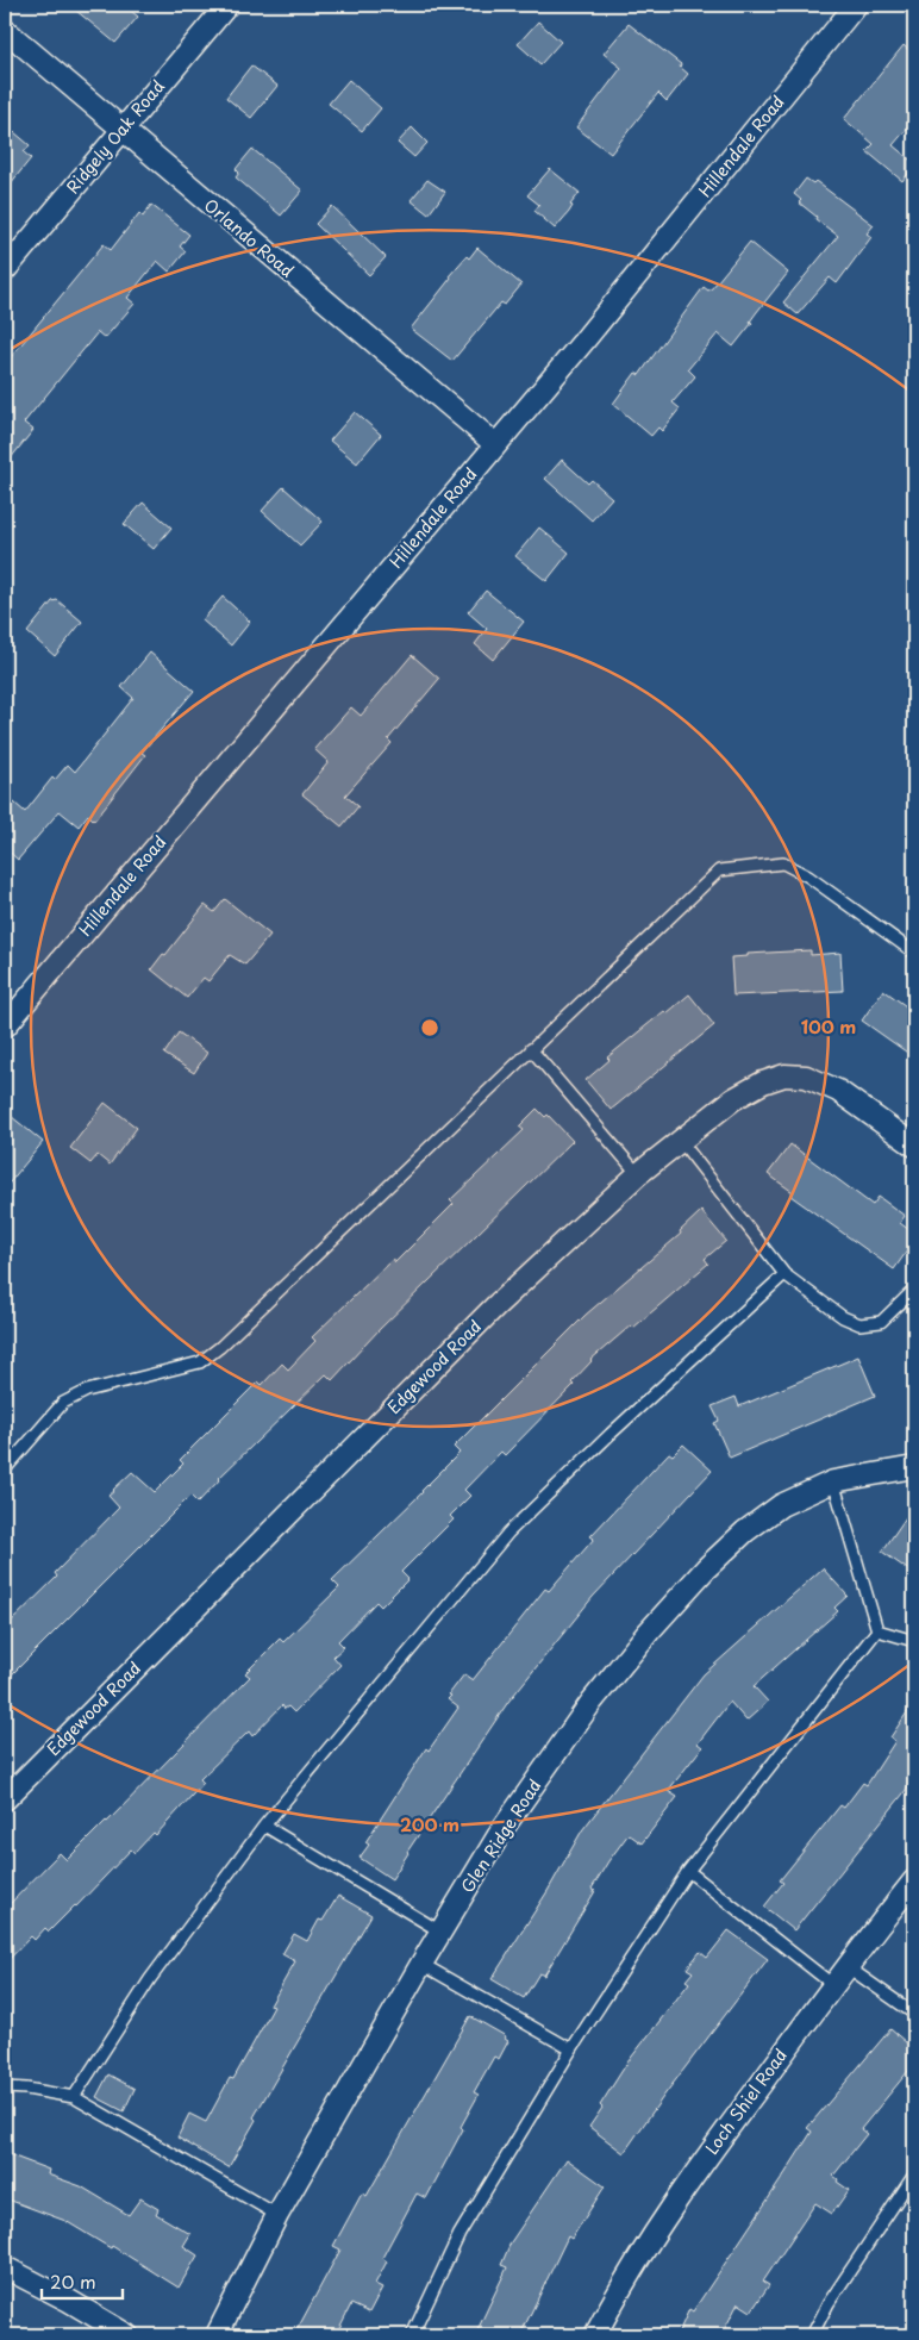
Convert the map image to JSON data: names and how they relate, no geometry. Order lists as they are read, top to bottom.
{
  "streets": {
    "street": [
      "Ridgely Oak Road",
      "Hillendale Road",
      "Orlando Road",
      "Edgewood Road",
      "Glen Ridge Road",
      "Loch Shiel Road"
    ]
  },
  "crossings": [
    ["Ridgely Oak Road", "Orlando Road"],
    ["Hillendale Road", "Orlando Road"]
  ],
  "scale_bar": "20 m",
  "rings": ["100 m", "200 m"]
}
